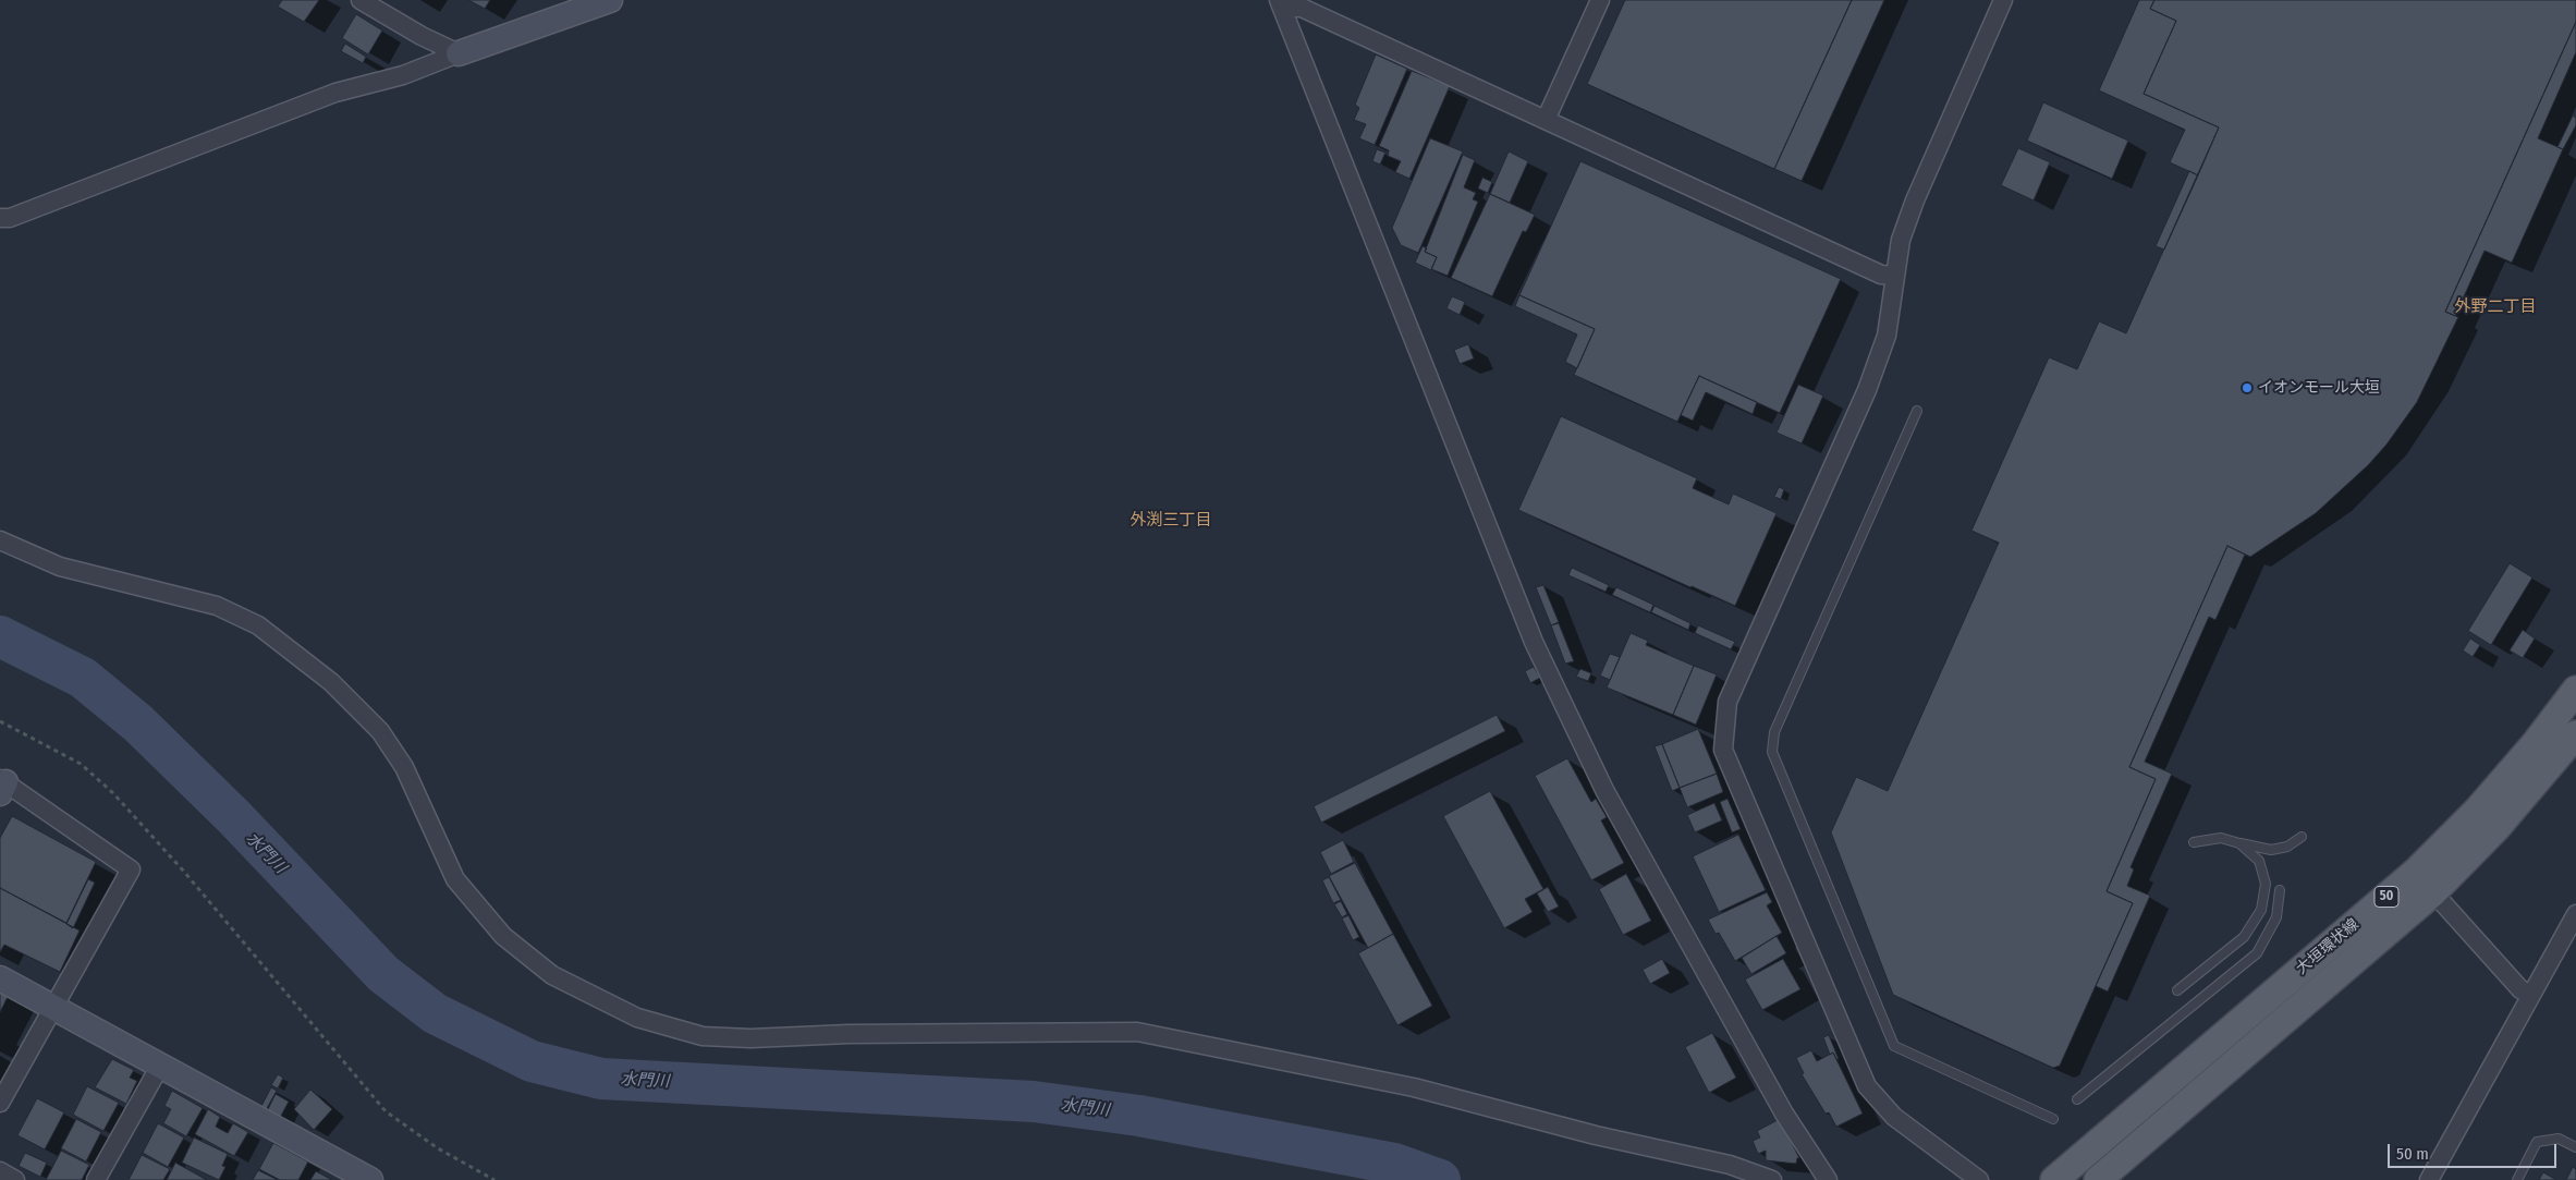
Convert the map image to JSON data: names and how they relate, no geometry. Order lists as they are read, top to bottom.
{
  "streets": {
    "main road": ["50", "大垣環状線"]
  },
  "districts": ["外野二丁目", "外渕三丁目"],
  "water": ["水門川"],
  "places": ["イオンモール大垣"],
  "scale_bar": "50 m"
}
